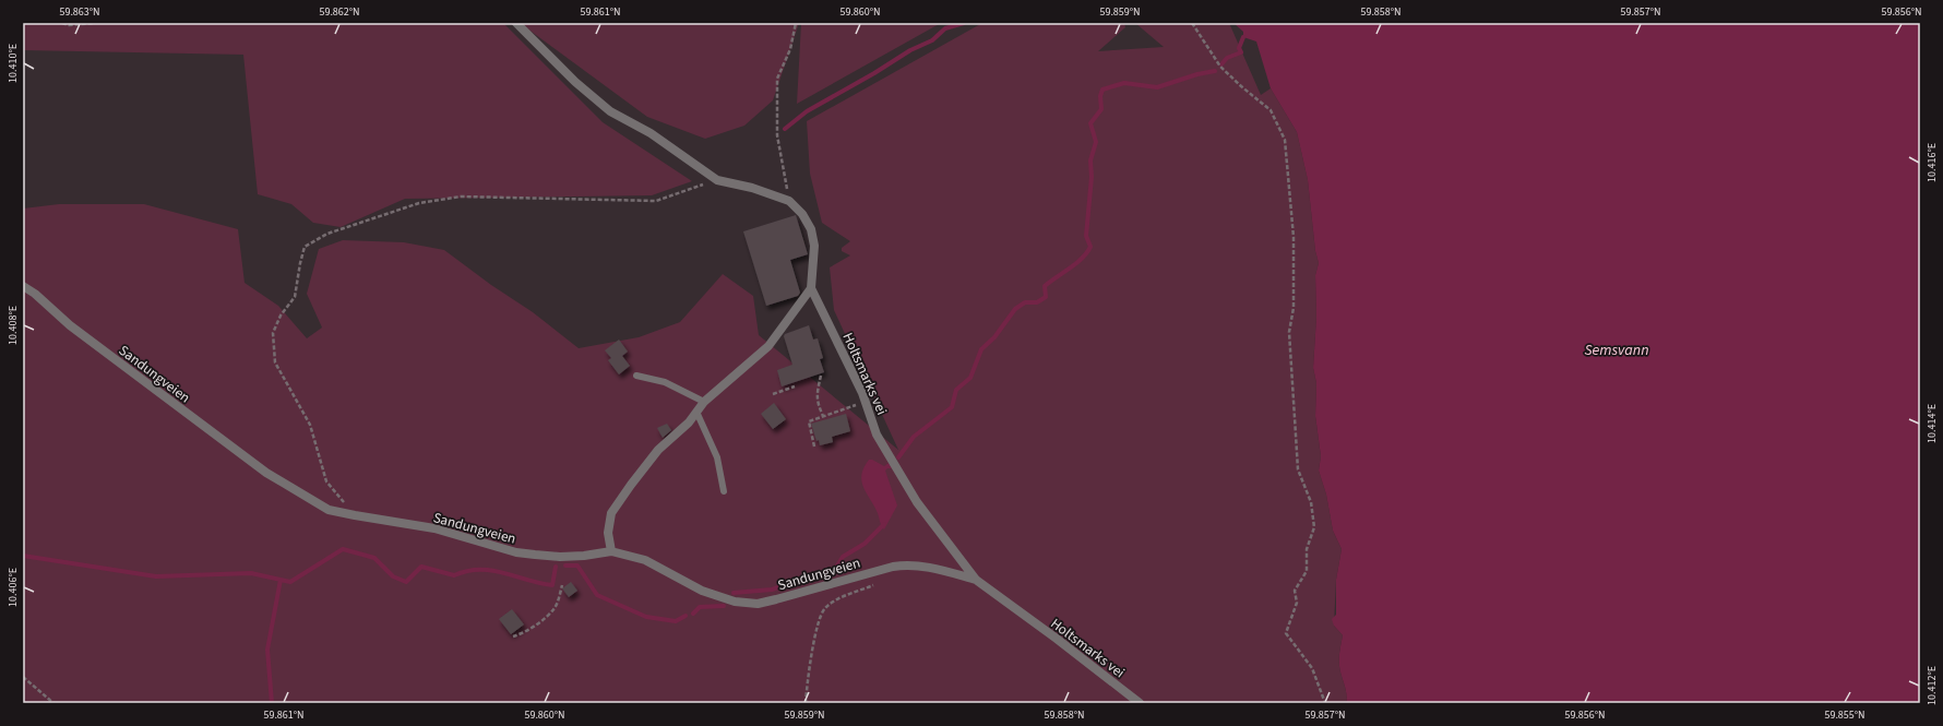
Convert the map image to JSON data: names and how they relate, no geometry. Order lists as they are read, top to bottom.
{
  "streets": {
    "street": ["Sandungveien", "Holtsmarks vei"]
  },
  "crossings": [
    ["Sandungveien", "Holtsmarks vei"]
  ],
  "water": ["Semsvann"],
  "coordinates": [
    "59.863°N",
    "59.862°N",
    "59.861°N",
    "59.860°N",
    "59.859°N",
    "59.858°N",
    "59.857°N",
    "59.856°N",
    "10.410°E",
    "10.416°E",
    "10.408°E",
    "10.414°E",
    "10.406°E",
    "10.412°E",
    "59.855°N"
  ]
}
